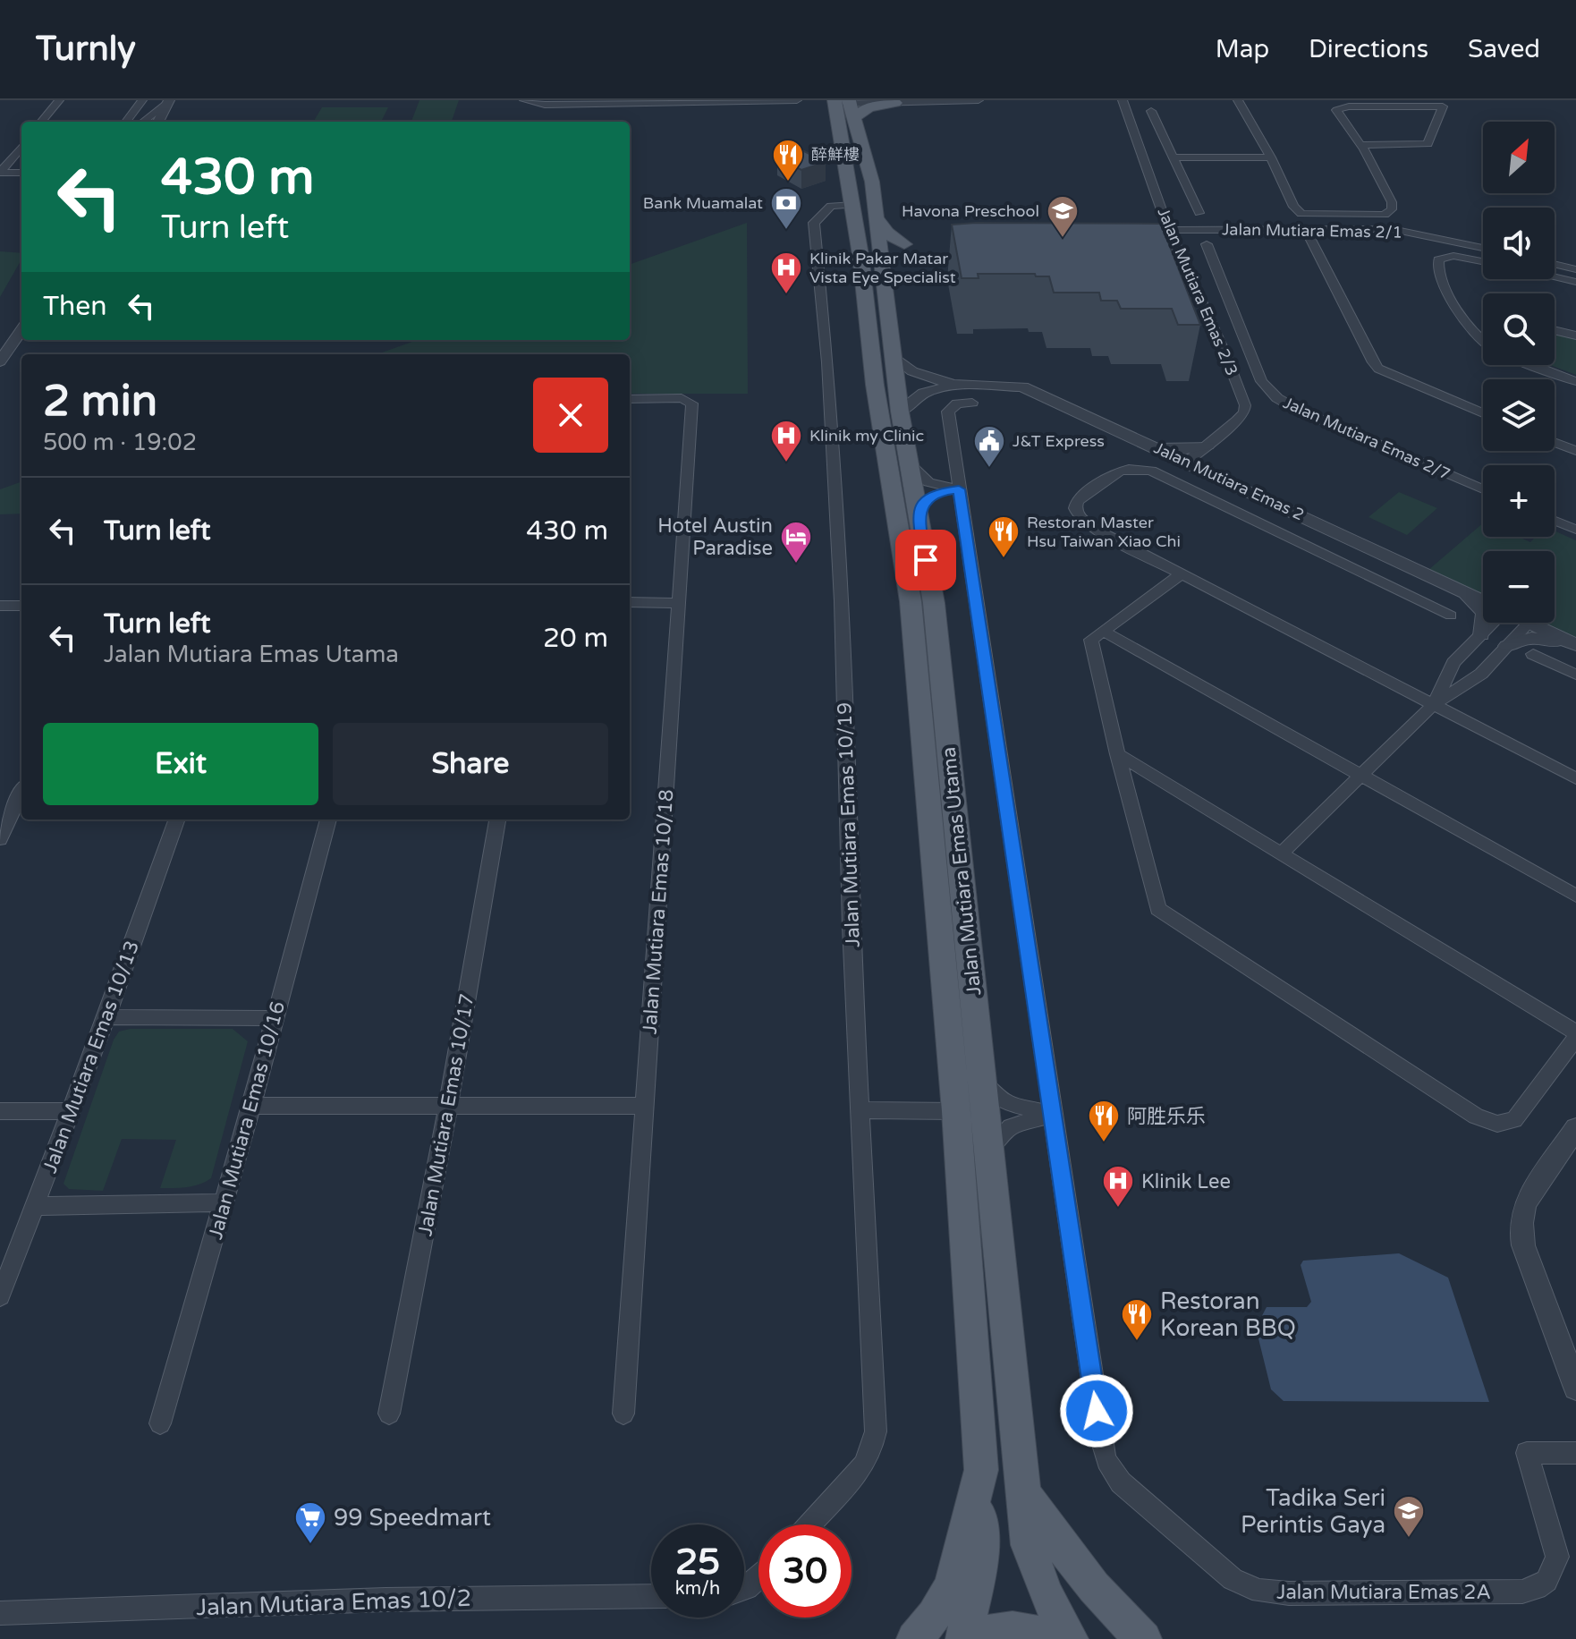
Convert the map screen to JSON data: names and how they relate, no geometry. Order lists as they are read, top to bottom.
{
  "streets": {
    "main road": ["Jalan Mutiara Emas Utama"],
    "street": [
      "Jalan Mutiara Emas 2/1",
      "Jalan Mutiara Emas 2/3",
      "Jalan Mutiara Emas 2/7",
      "Jalan Mutiara Emas 2",
      "Jalan Mutiara Emas 10/19",
      "Jalan Mutiara Emas 10/18",
      "Jalan Mutiara Emas 10/13",
      "Jalan Mutiara Emas 10/17",
      "Jalan Mutiara Emas 10/16",
      "Jalan Mutiara Emas 2A",
      "Jalan Mutiara Emas 10/2"
    ]
  },
  "crossings": [
    ["Jalan Mutiara Emas 2/1", "Jalan Mutiara Emas 2/3"],
    ["Jalan Mutiara Emas 2/3", "Jalan Mutiara Emas 2"],
    ["Jalan Mutiara Emas 2", "Jalan Mutiara Emas Utama"],
    ["Jalan Mutiara Emas 10/19", "Jalan Mutiara Emas Utama"]
  ],
  "places": {
    "restaurant": [
      "醉鮮樓",
      "Restoran Master Hsu Taiwan Xiao Chi",
      "阿胜乐乐",
      "Restoran Korean BBQ"
    ],
    "bank": ["Bank Muamalat"],
    "school or university": ["Havona Preschool", "Tadika Seri Perintis Gaya"],
    "hospital": ["Klinik Pakar Matar Vista Eye Specialist", "Klinik my Clinic", "Klinik Lee"],
    "public building": ["J&T Express"],
    "hotel": ["Hotel Austin Paradise"],
    "supermarket": ["99 Speedmart"]
  },
  "north": "top right",
  "page": {
    "header": "Turnly",
    "nav": ["Map", "Directions", "Saved"],
    "map_buttons": ["+", "−"],
    "turn": ["430 m", "Turn left"],
    "then": "Then",
    "heading": ["2 min", "500 m · 19:02"],
    "list": [
      {
        "name": "Turn left",
        "value": "430 m"
      },
      {
        "name": "Turn left",
        "note": "Jalan Mutiara Emas Utama",
        "value": "20 m"
      }
    ],
    "buttons": ["Exit", "Share"],
    "speed": "25 km/h",
    "limit": "30"
  }
}
